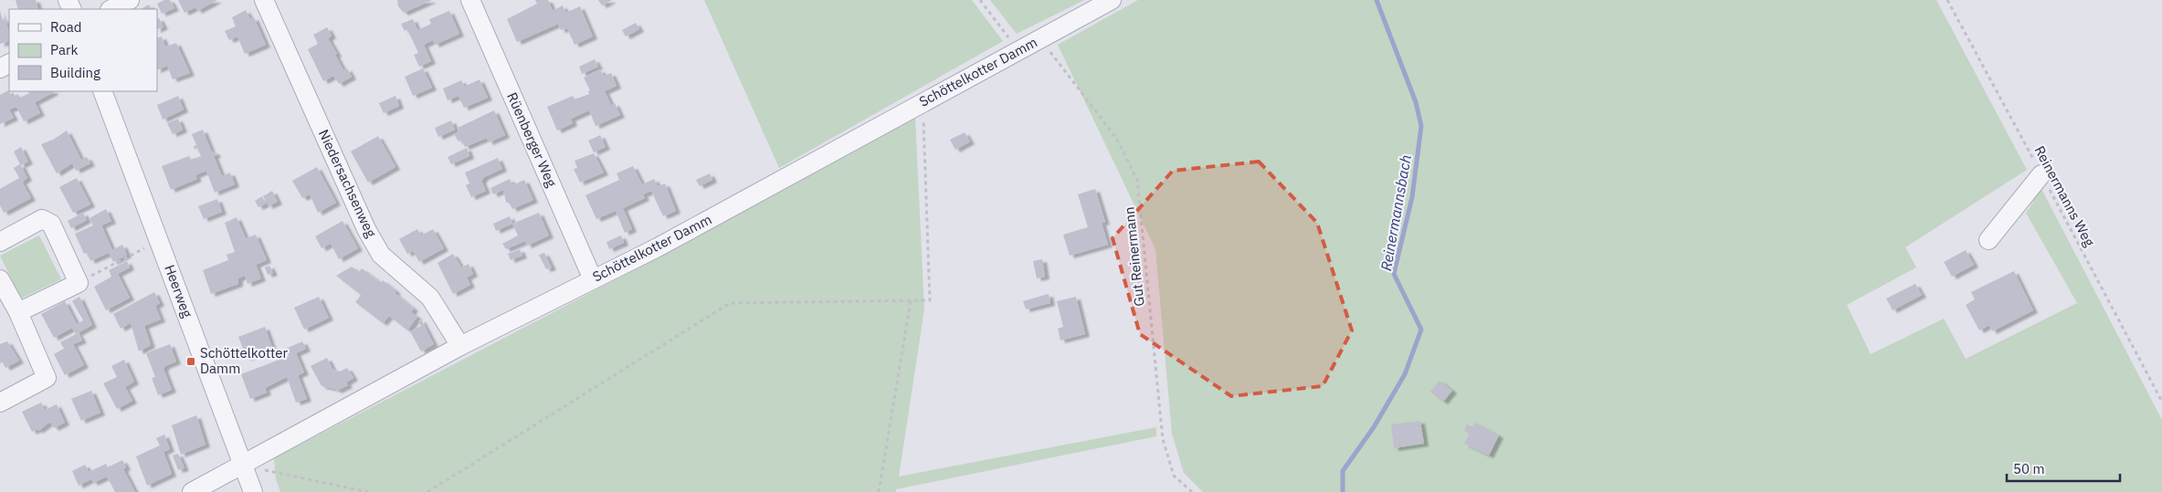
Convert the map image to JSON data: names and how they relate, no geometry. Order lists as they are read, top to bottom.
{
  "streets": {
    "street": [
      "Schöttelkotter Damm",
      "Rüenberger Weg",
      "Niedersachsenweg",
      "Heerweg"
    ],
    "path": ["Reinermanns Weg", "Gut Reinermann"]
  },
  "crossings": [
    ["Schöttelkotter Damm", "Rüenberger Weg"],
    ["Schöttelkotter Damm", "Niedersachsenweg"],
    ["Schöttelkotter Damm", "Gut Reinermann"],
    ["Schöttelkotter Damm", "Heerweg"]
  ],
  "water": ["Reinermannsbach"],
  "places": {
    "transit": ["Schöttelkotter Damm"]
  },
  "legend": ["Road", "Park", "Building"],
  "scale_bar": "50 m"
}
